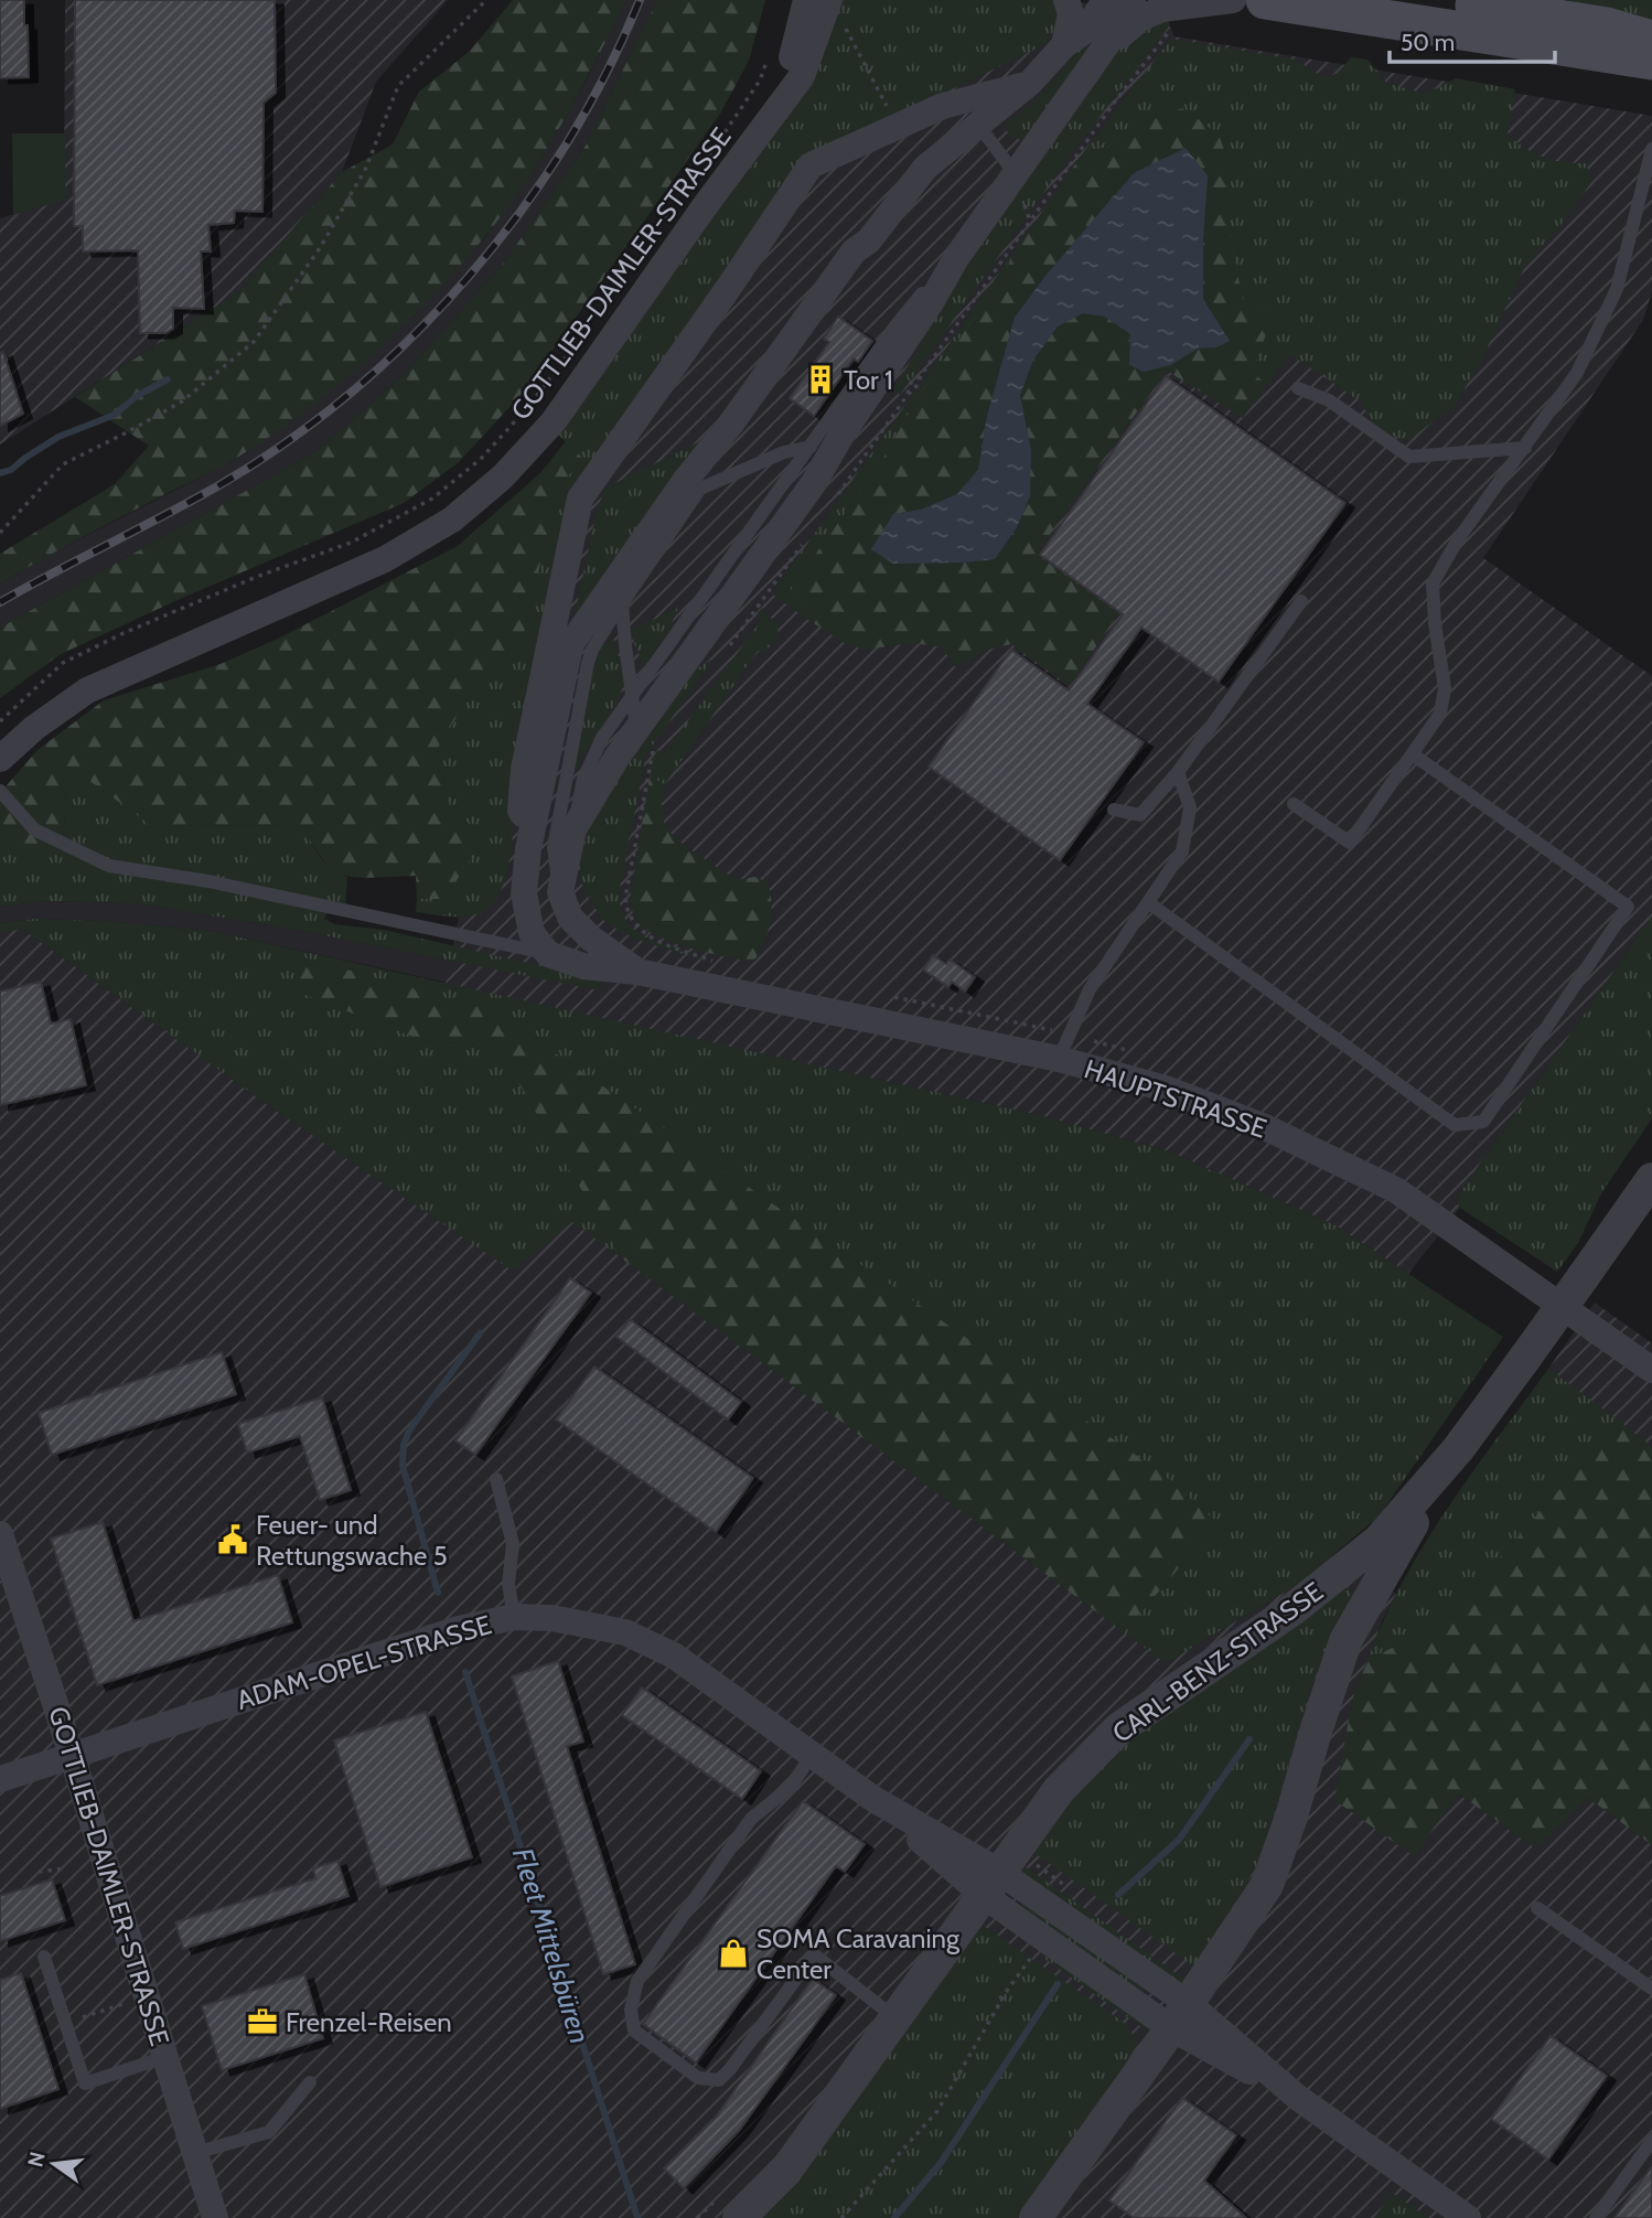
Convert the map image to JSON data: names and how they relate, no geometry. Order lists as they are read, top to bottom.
{
  "streets": {
    "street": [
      "GOTTLIEB-DAIMLER-STRASSE",
      "HAUPTSTRASSE",
      "ADAM-OPEL-STRASSE",
      "CARL-BENZ-STRASSE"
    ]
  },
  "crossings": [
    ["GOTTLIEB-DAIMLER-STRASSE", "ADAM-OPEL-STRASSE"],
    ["ADAM-OPEL-STRASSE", "CARL-BENZ-STRASSE"]
  ],
  "water": ["Fleet Mittelsbüren"],
  "places": {
    "building": ["Tor 1"],
    "public building": ["Feuer- und Rettungswache 5"],
    "shop": ["SOMA Caravaning Center"],
    "office": ["Frenzel-Reisen"]
  },
  "scale_bar": "50 m",
  "north": "left"
}
